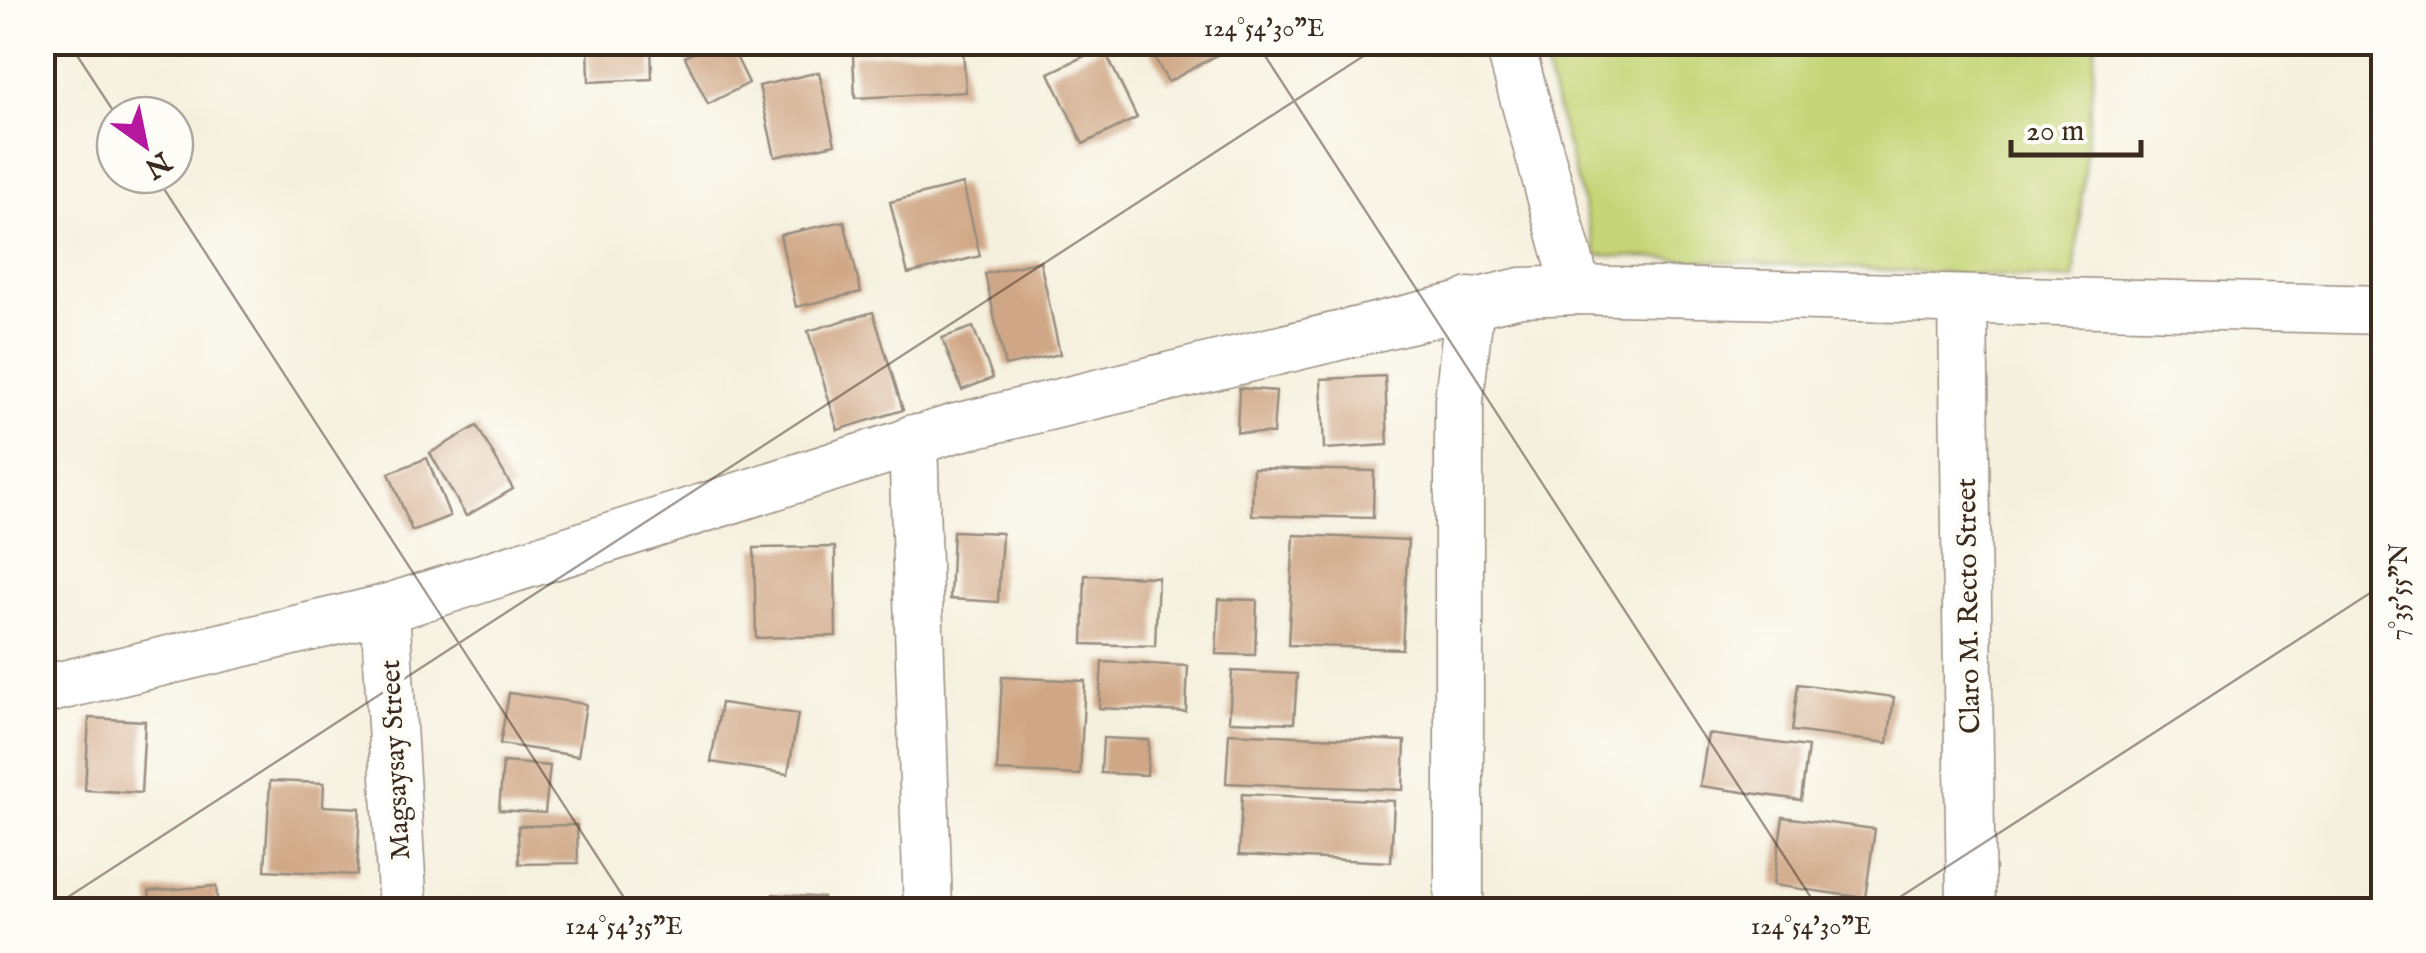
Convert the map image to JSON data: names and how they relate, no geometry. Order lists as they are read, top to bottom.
{
  "streets": {
    "street": ["Claro M. Recto Street", "Magsaysay Street"]
  },
  "scale_bar": "20 m",
  "north": "bottom right",
  "coordinates": ["124°54'30\"E", "7°35'55\"N", "124°54'35\"E"]
}
